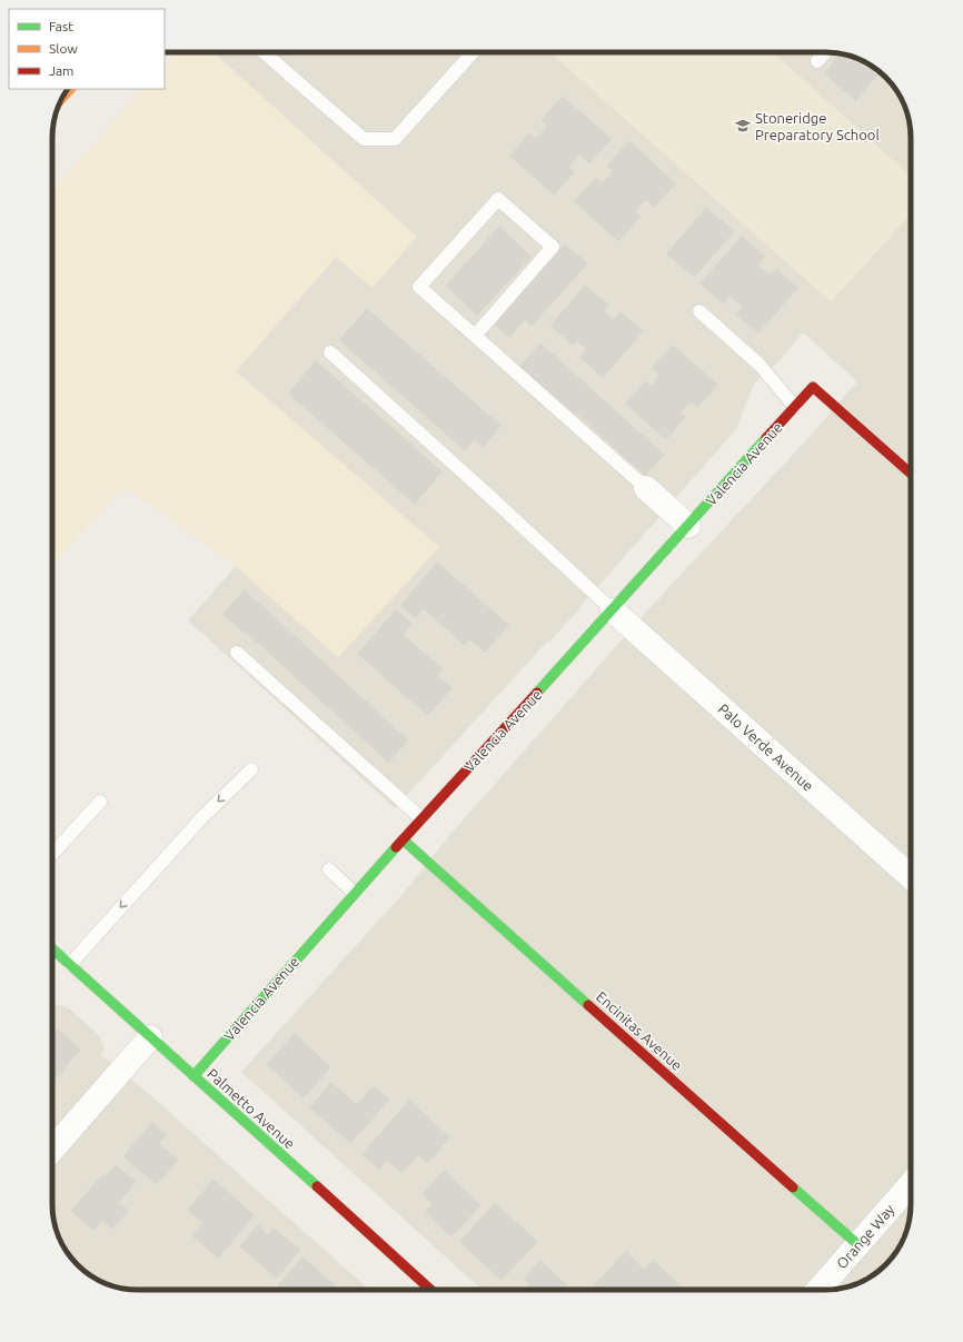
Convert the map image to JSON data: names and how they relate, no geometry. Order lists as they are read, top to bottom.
{
  "streets": {
    "street": [
      "Valencia Avenue",
      "Palo Verde Avenue",
      "Encinitas Avenue",
      "Palmetto Avenue",
      "Orange Way"
    ]
  },
  "crossings": [
    ["Valencia Avenue", "Palo Verde Avenue"],
    ["Valencia Avenue", "Encinitas Avenue"],
    ["Valencia Avenue", "Palmetto Avenue"],
    ["Encinitas Avenue", "Orange Way"]
  ],
  "places": {
    "school or university": ["Stoneridge Preparatory School"]
  },
  "legend": ["Fast", "Slow", "Jam"]
}
